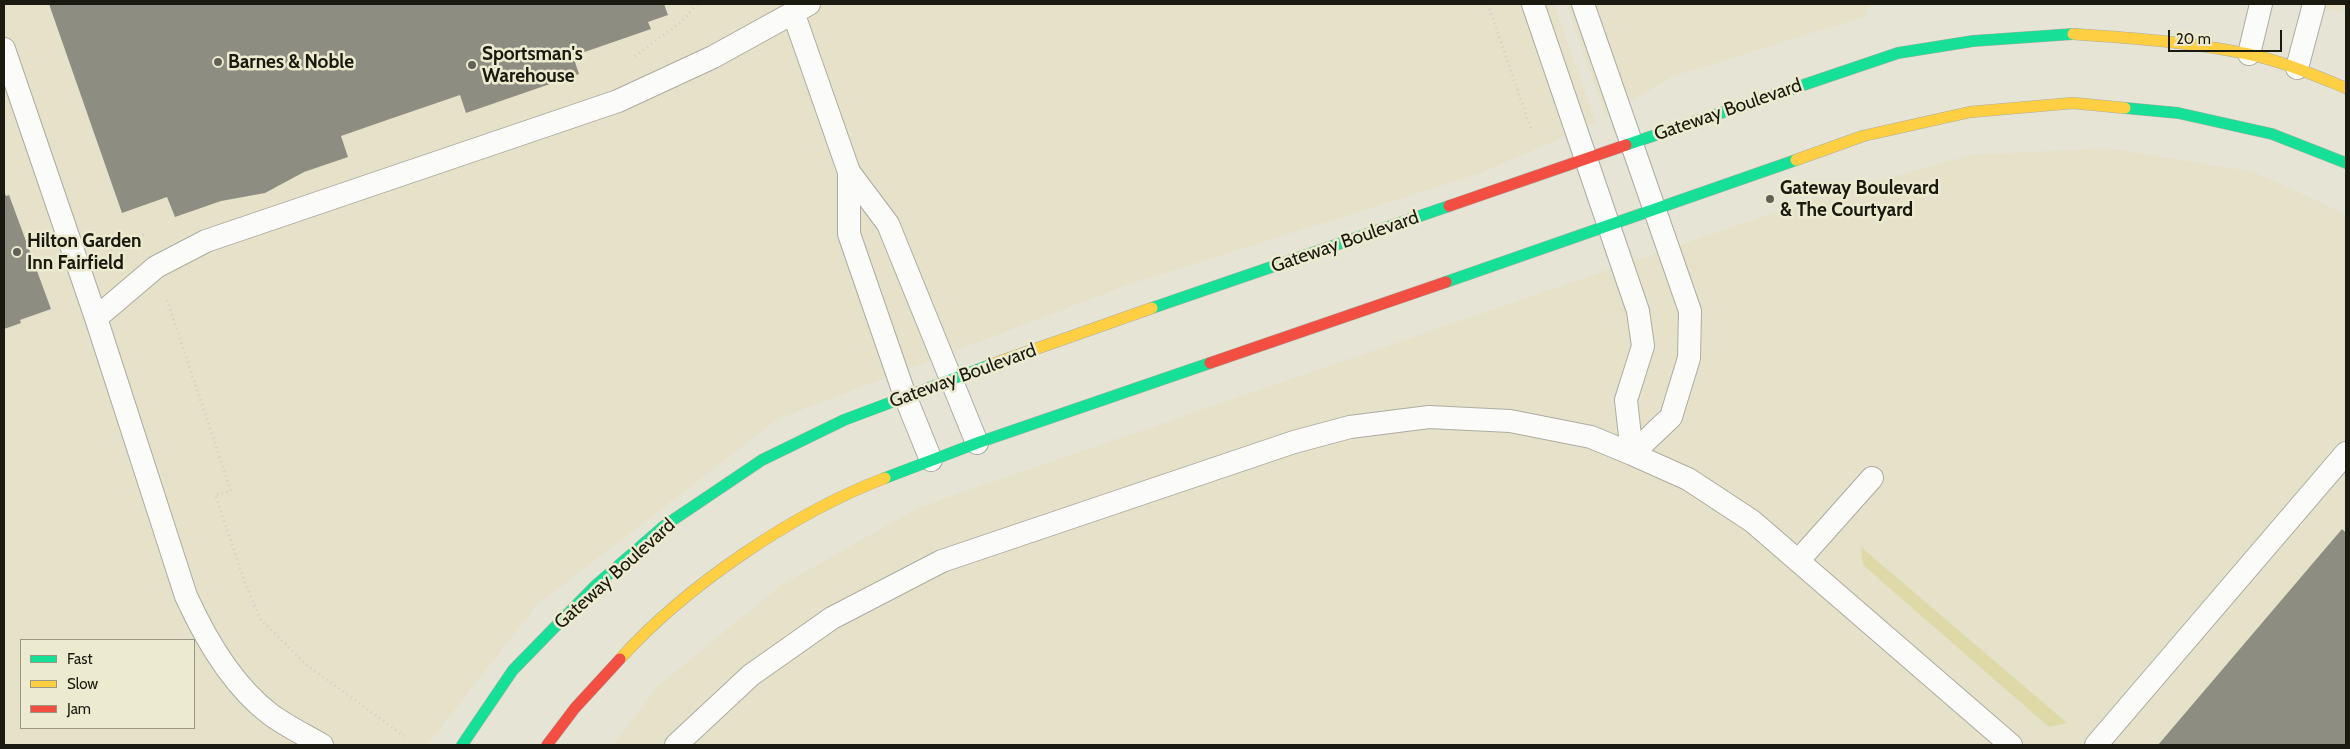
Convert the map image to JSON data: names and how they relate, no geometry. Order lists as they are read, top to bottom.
{
  "streets": {
    "street": ["Gateway Boulevard"]
  },
  "places": [
    "Barnes & Noble",
    "Sportsman's Warehouse",
    "Gateway Boulevard & The Courtyard",
    "Hilton Garden Inn Fairfield"
  ],
  "legend": ["Fast", "Slow", "Jam"],
  "scale_bar": "20 m"
}
